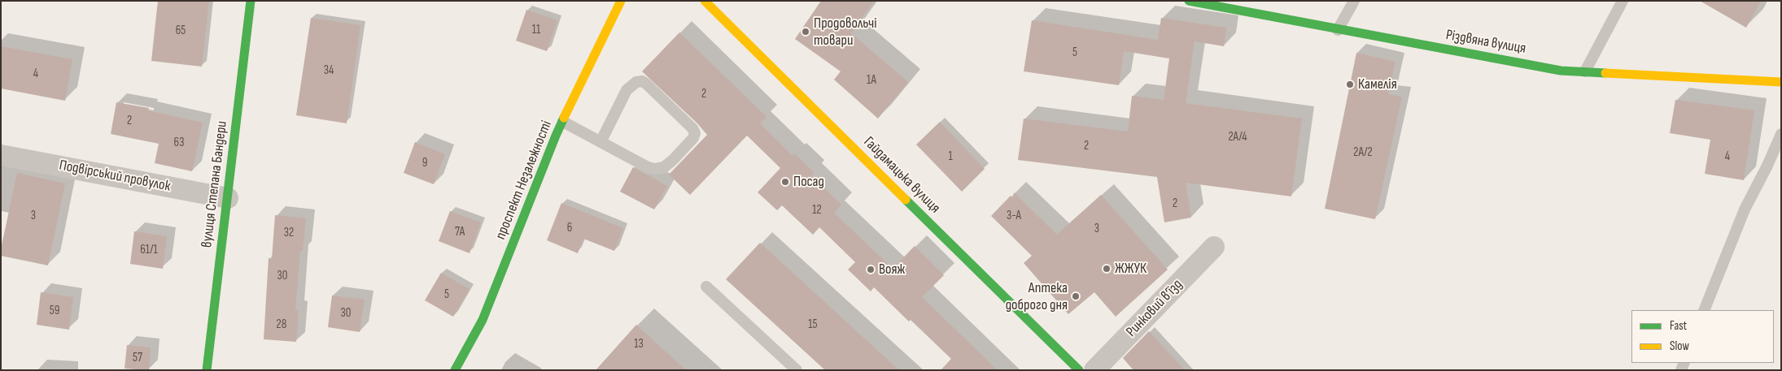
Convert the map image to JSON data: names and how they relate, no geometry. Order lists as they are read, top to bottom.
{
  "streets": {
    "street": [
      "Різдвяна вулиця",
      "Гайдамацька вулиця",
      "Подвірський провулок",
      "проспект Незалежності",
      "вулиця Степана Бандери",
      "Ринковий в’їзд"
    ]
  },
  "crossings": [
    ["Подвірський провулок", "вулиця Степана Бандери"]
  ],
  "places": [
    "Продовольчі товари",
    "Камелія",
    "Посад",
    "ЖЖУК",
    "Вояж",
    "Аптека доброго дня"
  ],
  "house_numbers": [
    "11",
    "65",
    "5",
    "34",
    "4",
    "1А",
    "2",
    "2",
    "2А/4",
    "63",
    "2",
    "2А/2",
    "1",
    "4",
    "9",
    "2",
    "12",
    "3",
    "3-А",
    "6",
    "3",
    "7А",
    "32",
    "61/1",
    "30",
    "5",
    "59",
    "30",
    "28",
    "15",
    "13",
    "57"
  ],
  "legend": ["Fast", "Slow"]
}
